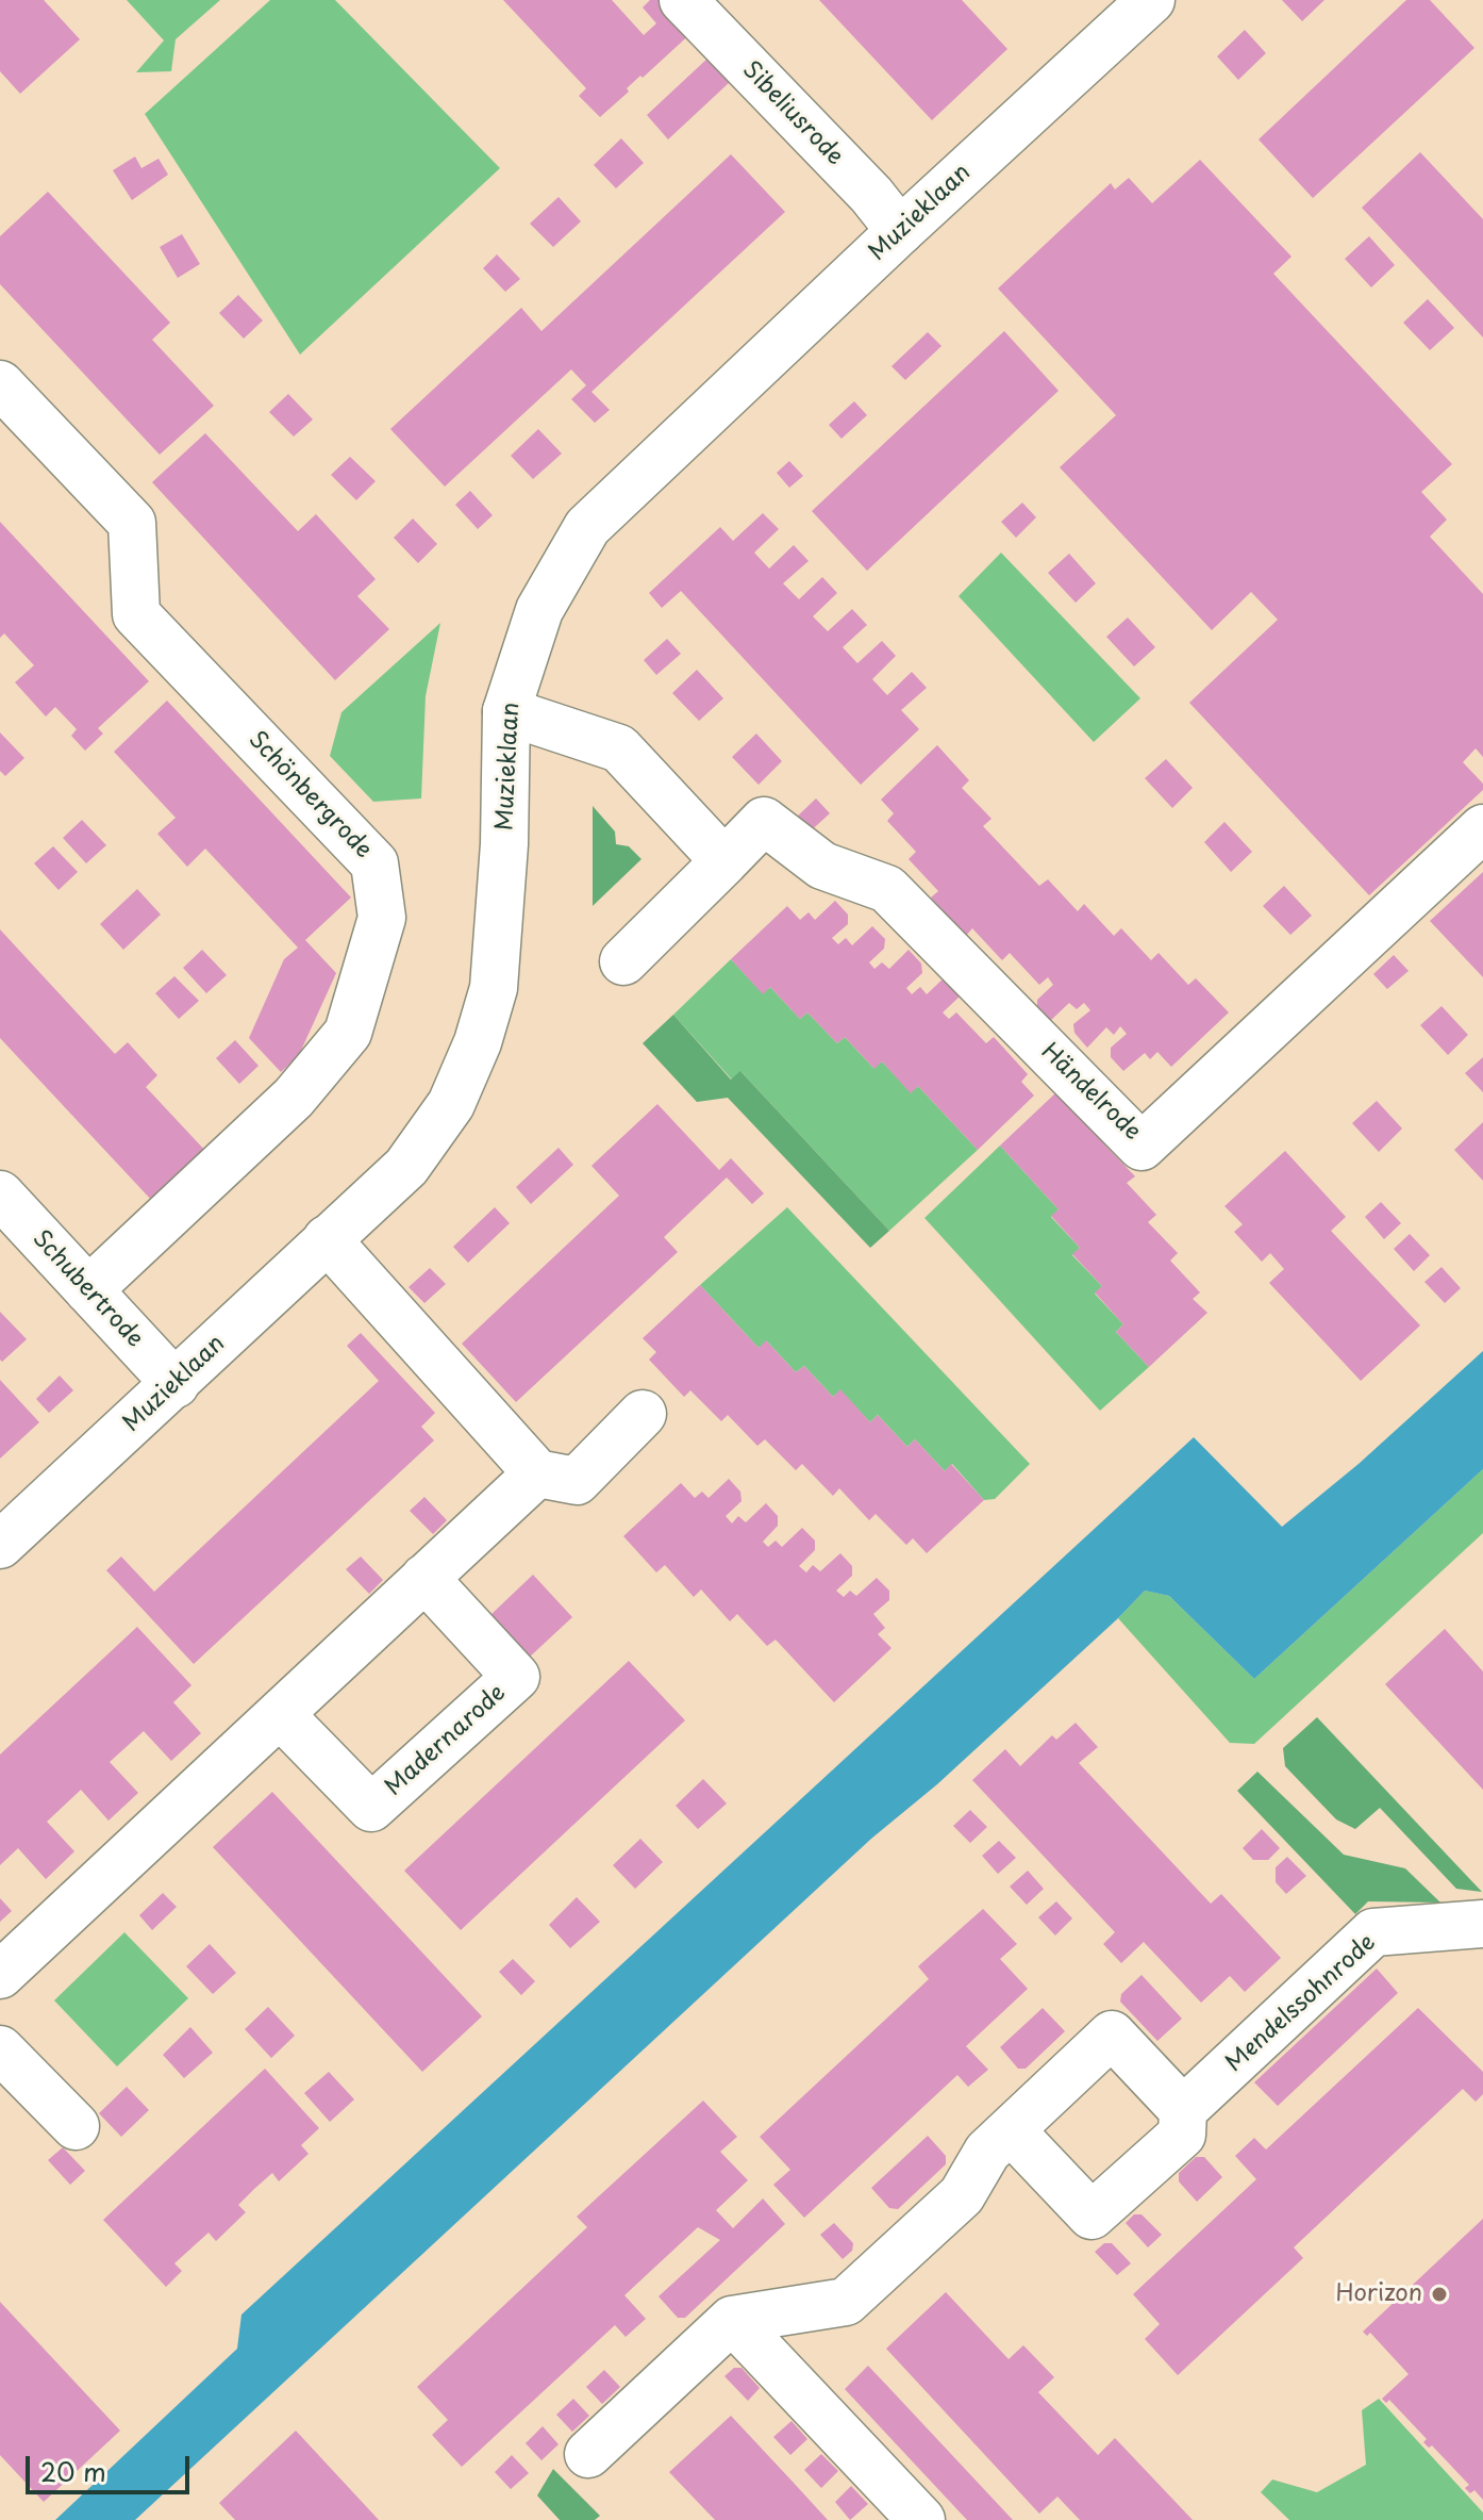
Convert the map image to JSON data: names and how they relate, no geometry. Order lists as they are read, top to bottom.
{
  "streets": {
    "street": [
      "Sibeliusrode",
      "Muzieklaan",
      "Schönbergrode",
      "Händelrode",
      "Schubertrode",
      "Madernarode",
      "Mendelssohnrode"
    ]
  },
  "crossings": [
    ["Sibeliusrode", "Muzieklaan"],
    ["Muzieklaan", "Schubertrode"],
    ["Schönbergrode", "Schubertrode"]
  ],
  "places": ["Horizon"],
  "scale_bar": "20 m"
}
